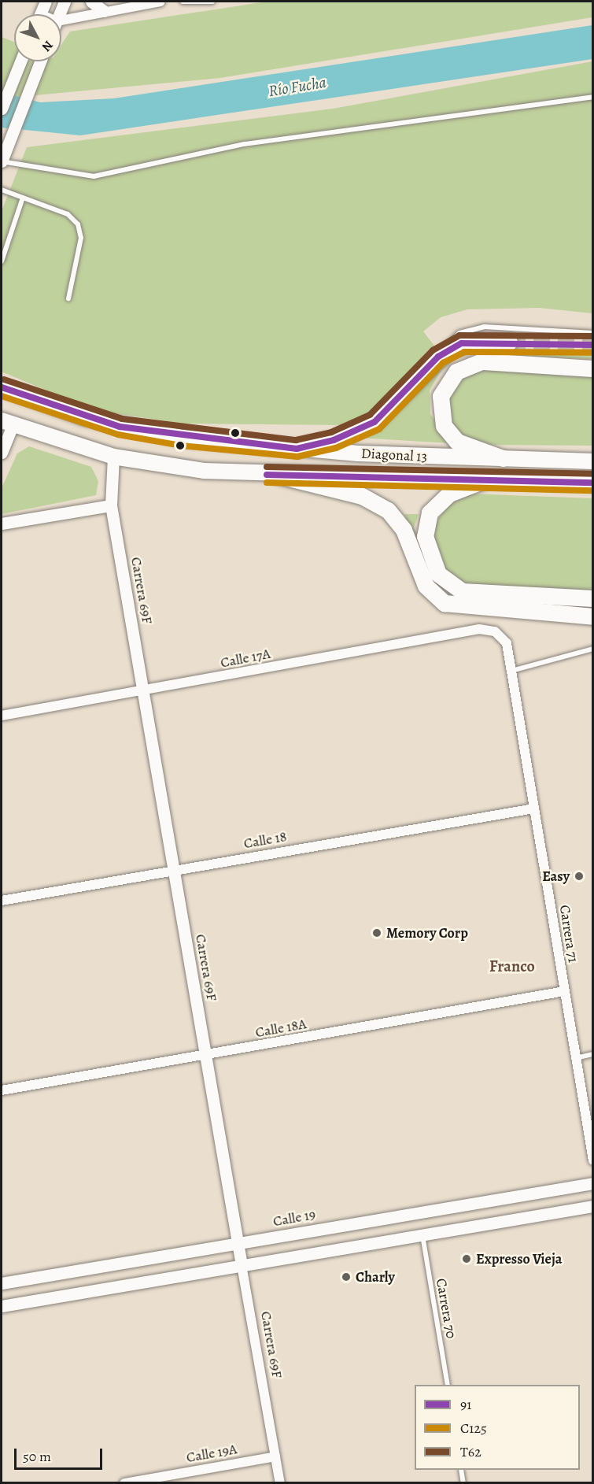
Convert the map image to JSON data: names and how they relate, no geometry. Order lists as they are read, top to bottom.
{
  "streets": {
    "main road": ["Diagonal 13"],
    "street": [
      "Carrera 69F",
      "Calle 17A",
      "Calle 18",
      "Carrera 71",
      "Calle 18A",
      "Calle 19",
      "Calle 19A"
    ],
    "lane": ["Carrera 70"]
  },
  "crossings": [
    ["Diagonal 13", "Carrera 69F"],
    ["Carrera 69F", "Calle 17A"],
    ["Carrera 69F", "Calle 18"],
    ["Carrera 69F", "Calle 18A"],
    ["Carrera 69F", "Calle 19"],
    ["Carrera 69F", "Calle 19A"],
    ["Calle 17A", "Carrera 71"],
    ["Calle 18", "Carrera 71"],
    ["Carrera 71", "Calle 18A"]
  ],
  "districts": ["Franco"],
  "water": ["Río Fucha"],
  "places": [
    "Easy",
    "Memory Corp",
    "Expresso Vieja",
    "Charly"
  ],
  "lines": ["transit line T62", "transit line 91", "transit line C125"],
  "legend": ["91", "C125", "T62"],
  "scale_bar": "50 m",
  "north": "bottom right"
}
